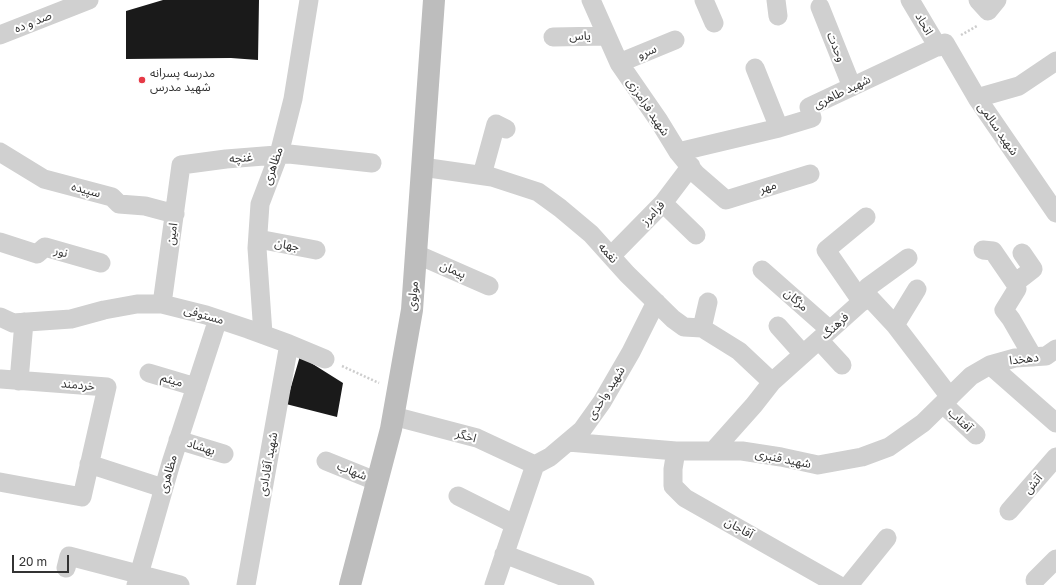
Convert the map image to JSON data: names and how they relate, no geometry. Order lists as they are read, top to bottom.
{
  "streets": {
    "main road": ["مولوی"],
    "street": [
      "صد و ده",
      "اتحاد",
      "یاس",
      "وحدت",
      "سرو",
      "شهید طاهری",
      "شهید فرامرزی",
      "شهید سالمی",
      "غنچه",
      "مظاهری",
      "مهر",
      "سپیده",
      "فرامرز",
      "امین",
      "جهان",
      "نور",
      "نغمه",
      "پیمان",
      "مژگان",
      "مستوفی",
      "فرهنگ",
      "دهخدا",
      "میثم",
      "خردمند",
      "شهید واحدی",
      "آفتاب",
      "اخگر",
      "بهشاد",
      "شهید قنبری",
      "شهید آقادادی",
      "شهاب",
      "آتش",
      "آقاجان"
    ]
  },
  "crossings": [
    ["اتحاد", "شهید طاهری"],
    ["اتحاد", "شهید سالمی"],
    ["یاس", "شهید فرامرزی"],
    ["وحدت", "شهید طاهری"],
    ["سرو", "شهید فرامرزی"],
    ["شهید طاهری", "شهید فرامرزی"],
    ["شهید فرامرزی", "مهر"],
    ["شهید فرامرزی", "فرامرز"],
    ["غنچه", "مظاهری"],
    ["غنچه", "امین"],
    ["مظاهری", "جهان"],
    ["مظاهری", "مستوفی"],
    ["مظاهری", "میثم"],
    ["مظاهری", "بهشاد"],
    ["سپیده", "امین"],
    ["فرامرز", "نغمه"],
    ["امین", "مستوفی"],
    ["نغمه", "مولوی"],
    ["نغمه", "فرهنگ"],
    ["نغمه", "شهید واحدی"],
    ["پیمان", "مولوی"],
    ["مولوی", "اخگر"],
    ["مولوی", "شهاب"],
    ["مژگان", "فرهنگ"],
    ["مستوفی", "خردمند"],
    ["مستوفی", "شهید آقادادی"],
    ["فرهنگ", "شهید قنبری"],
    ["دهخدا", "شهید قنبری"],
    ["شهید واحدی", "اخگر"],
    ["شهید واحدی", "شهید قنبری"],
    ["آفتاب", "شهید قنبری"],
    ["شهید قنبری", "آقاجان"]
  ],
  "places": ["مدرسه پسرانه شهید مدرس"],
  "scale_bar": "20 m"
}
